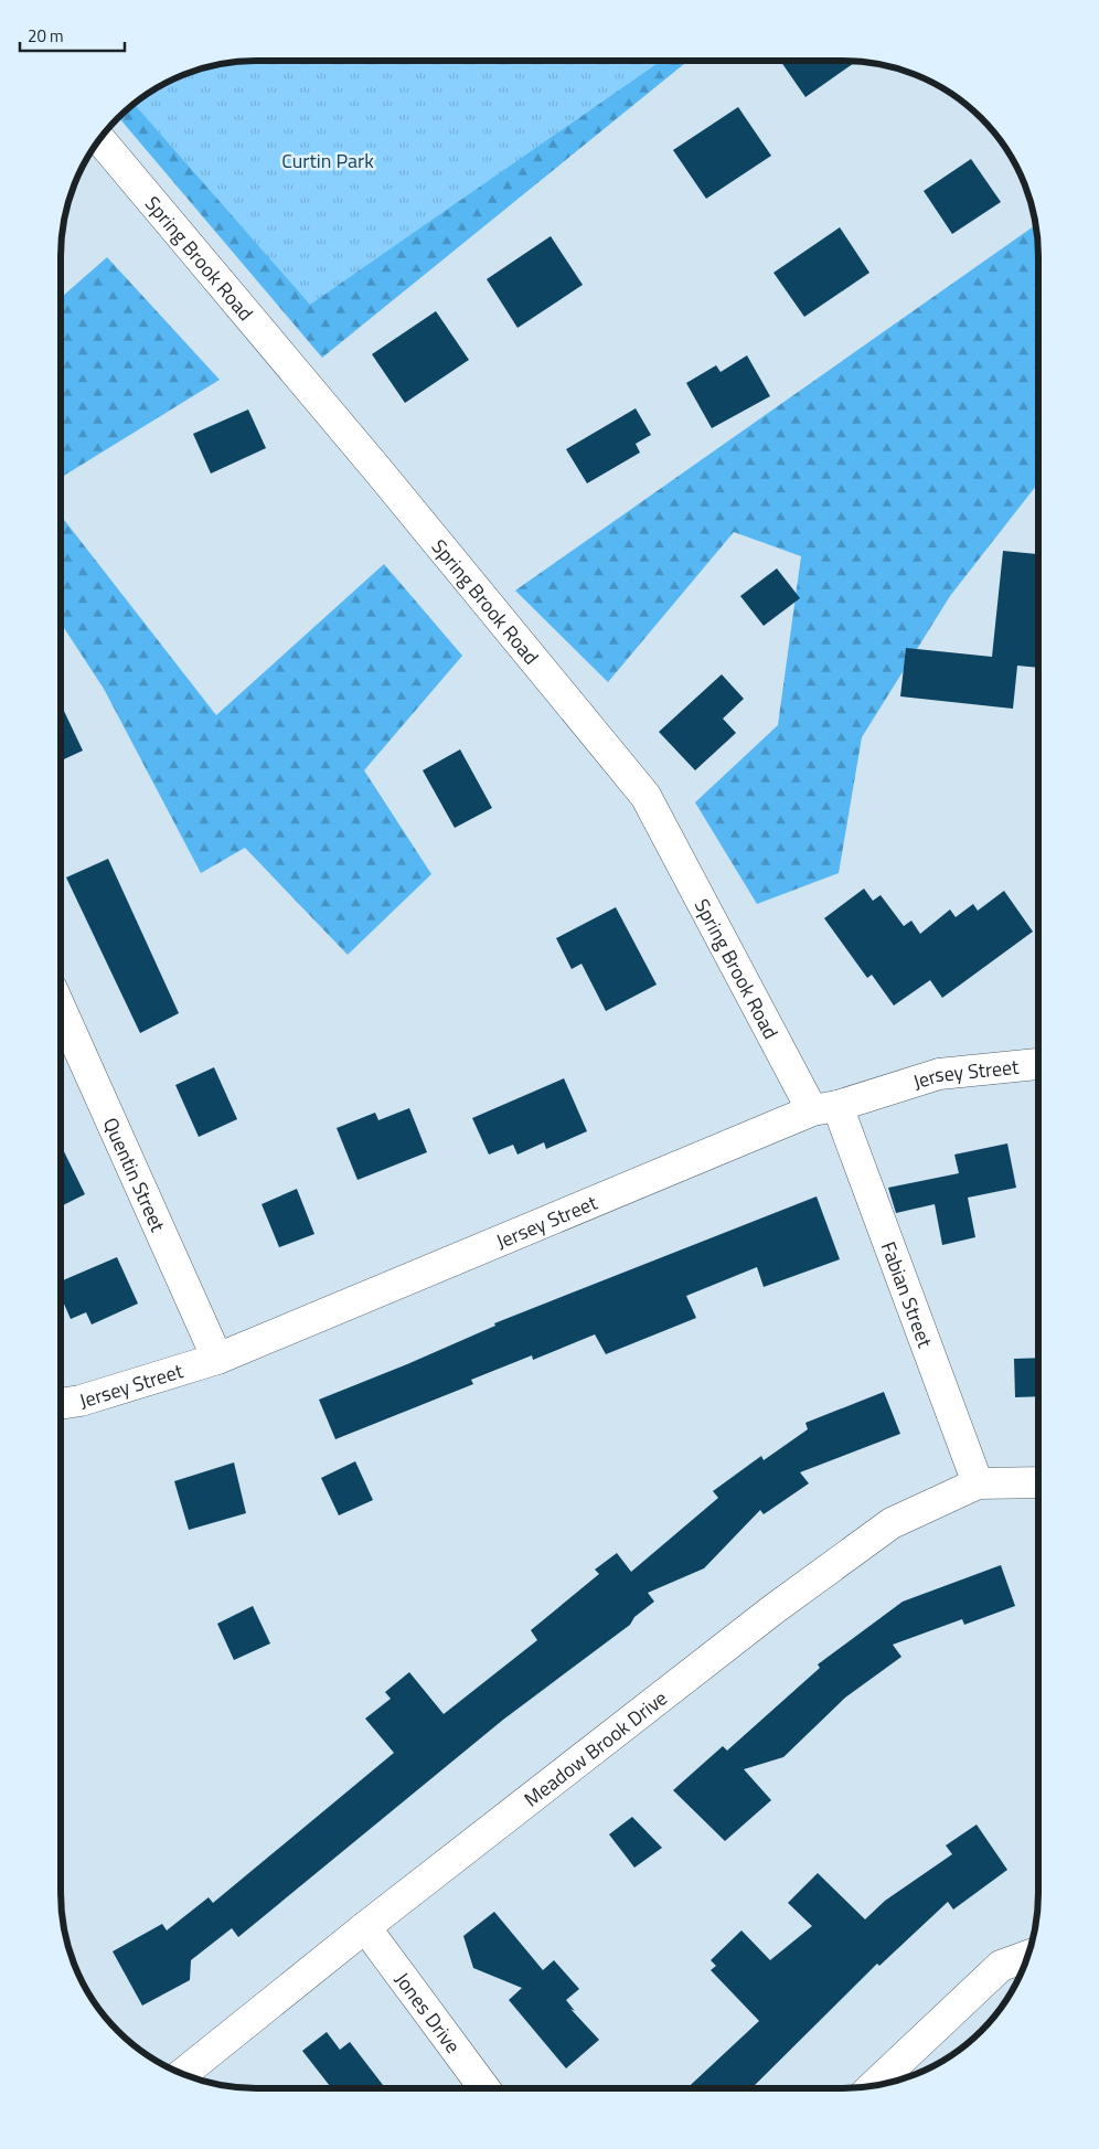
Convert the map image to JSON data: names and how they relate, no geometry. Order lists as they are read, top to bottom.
{
  "streets": {
    "street": [
      "Spring Brook Road",
      "Jersey Street",
      "Quentin Street",
      "Fabian Street",
      "Meadow Brook Drive",
      "Jones Drive"
    ]
  },
  "crossings": [
    ["Spring Brook Road", "Jersey Street"],
    ["Spring Brook Road", "Fabian Street"],
    ["Jersey Street", "Quentin Street"],
    ["Jersey Street", "Fabian Street"],
    ["Fabian Street", "Meadow Brook Drive"],
    ["Meadow Brook Drive", "Jones Drive"]
  ],
  "parks": ["Curtin Park"],
  "scale_bar": "20 m"
}
